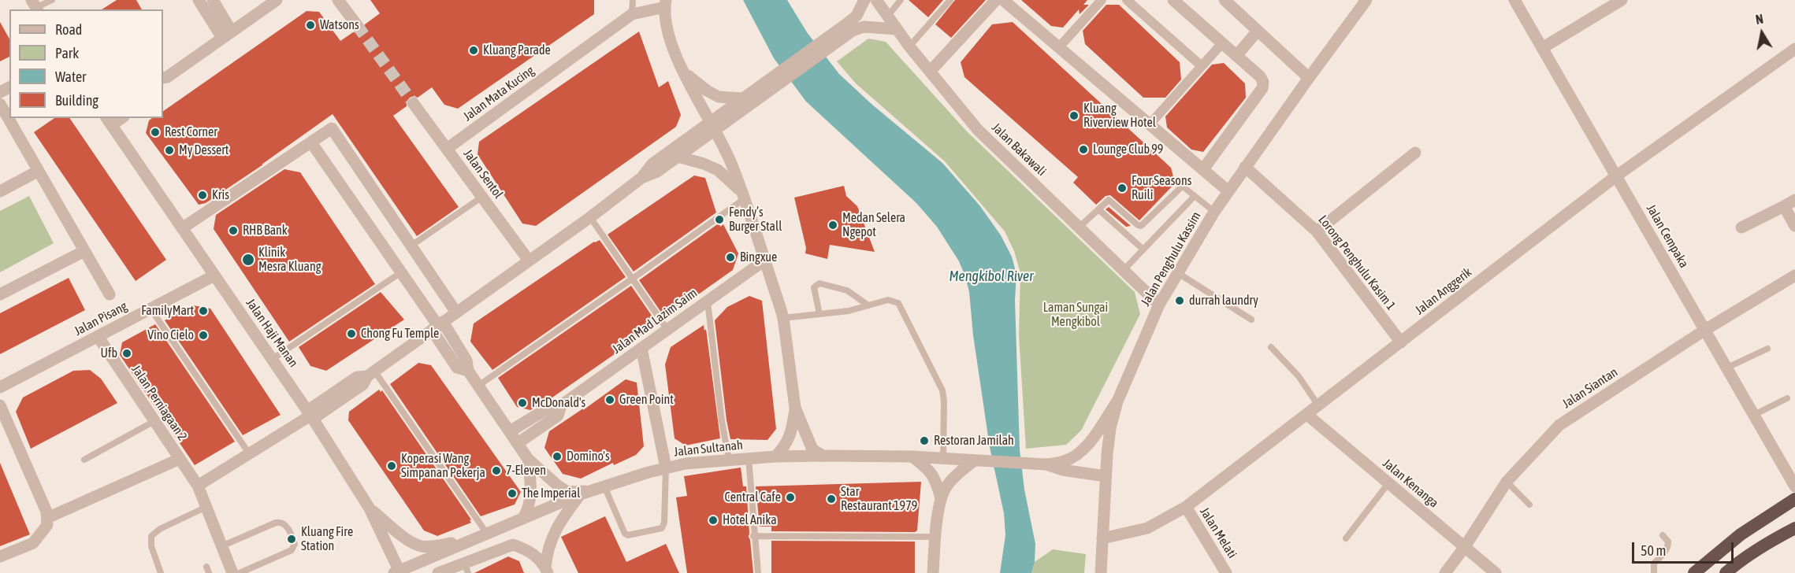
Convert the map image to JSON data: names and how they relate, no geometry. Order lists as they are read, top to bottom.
{
  "streets": {
    "street": [
      "Jalan Mata Kucing",
      "Jalan Bakawali",
      "Jalan Sentol",
      "Jalan Cempaka",
      "Jalan Penghulu Kassim",
      "Lorong Penghulu Kasim 1",
      "Jalan Anggerik",
      "Jalan Pisang",
      "Jalan Mad Lazim Saim",
      "Jalan Haji Manan",
      "Jalan Siantan",
      "Jalan Perniagaan 2",
      "Jalan Sultanah",
      "Jalan Kenanga",
      "Jalan Melati"
    ]
  },
  "crossings": [
    ["Jalan Mata Kucing", "Jalan Sentol"],
    ["Jalan Bakawali", "Jalan Penghulu Kassim"],
    ["Jalan Cempaka", "Jalan Anggerik"],
    ["Jalan Cempaka", "Jalan Siantan"],
    ["Jalan Penghulu Kassim", "Lorong Penghulu Kasim 1"],
    ["Jalan Penghulu Kassim", "Jalan Anggerik"],
    ["Jalan Penghulu Kassim", "Jalan Sultanah"],
    ["Lorong Penghulu Kasim 1", "Jalan Anggerik"],
    ["Jalan Anggerik", "Jalan Kenanga"],
    ["Jalan Anggerik", "Jalan Melati"],
    ["Jalan Pisang", "Jalan Haji Manan"],
    ["Jalan Pisang", "Jalan Perniagaan 2"],
    ["Jalan Haji Manan", "Jalan Sultanah"],
    ["Jalan Siantan", "Jalan Kenanga"]
  ],
  "water": ["Mengkibol River"],
  "parks": ["Laman Sungai Mengkibol"],
  "places": [
    "Watsons",
    "Kluang Parade",
    "Kluang Riverview Hotel",
    "Rest Corner",
    "Lounge Club 99",
    "My Dessert",
    "Four Seasons Ruili",
    "Kris",
    "Fendy’s Burger Stall",
    "Medan Selera Ngepot",
    "RHB Bank",
    "Bingxue",
    "Klinik Mesra Kluang",
    "durrah laundry",
    "FamilyMart",
    "Chong Fu Temple",
    "Vino Cielo",
    "Ufb",
    "Green Point",
    "McDonald's",
    "Restoran Jamilah",
    "Domino's",
    "Koperasi Wang Simpanan Pekerja",
    "7-Eleven",
    "The Imperial",
    "Central Cafe",
    "Star Restaurant 1979",
    "Hotel Anika",
    "Kluang Fire Station"
  ],
  "legend": [
    "Road",
    "Park",
    "Water",
    "Building"
  ],
  "scale_bar": "50 m",
  "north": "top"
}
